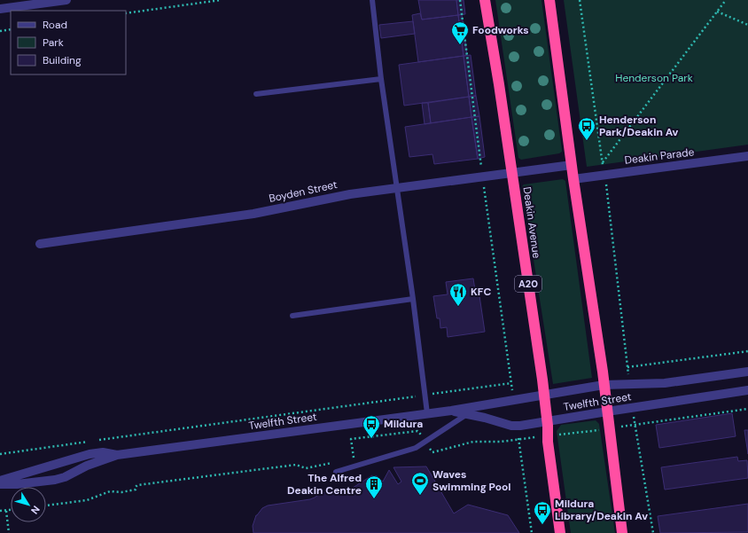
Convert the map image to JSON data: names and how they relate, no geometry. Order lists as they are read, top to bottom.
{
  "streets": {
    "highway": ["Deakin Avenue", "A20"],
    "street": ["Deakin Parade", "Boyden Street", "Twelfth Street"]
  },
  "crossings": [
    ["Boyden Street", "Deakin Avenue"],
    ["Deakin Avenue", "Twelfth Street"]
  ],
  "parks": ["Henderson Park"],
  "places": {
    "supermarket": ["Foodworks"],
    "bus stop": ["Henderson Park/Deakin Av", "Mildura", "Mildura Library/Deakin Av"],
    "restaurant": ["KFC"],
    "sports": ["Waves Swimming Pool"],
    "building": ["The Alfred Deakin Centre"]
  },
  "legend": ["Road", "Park", "Building"],
  "north": "bottom right"
}
